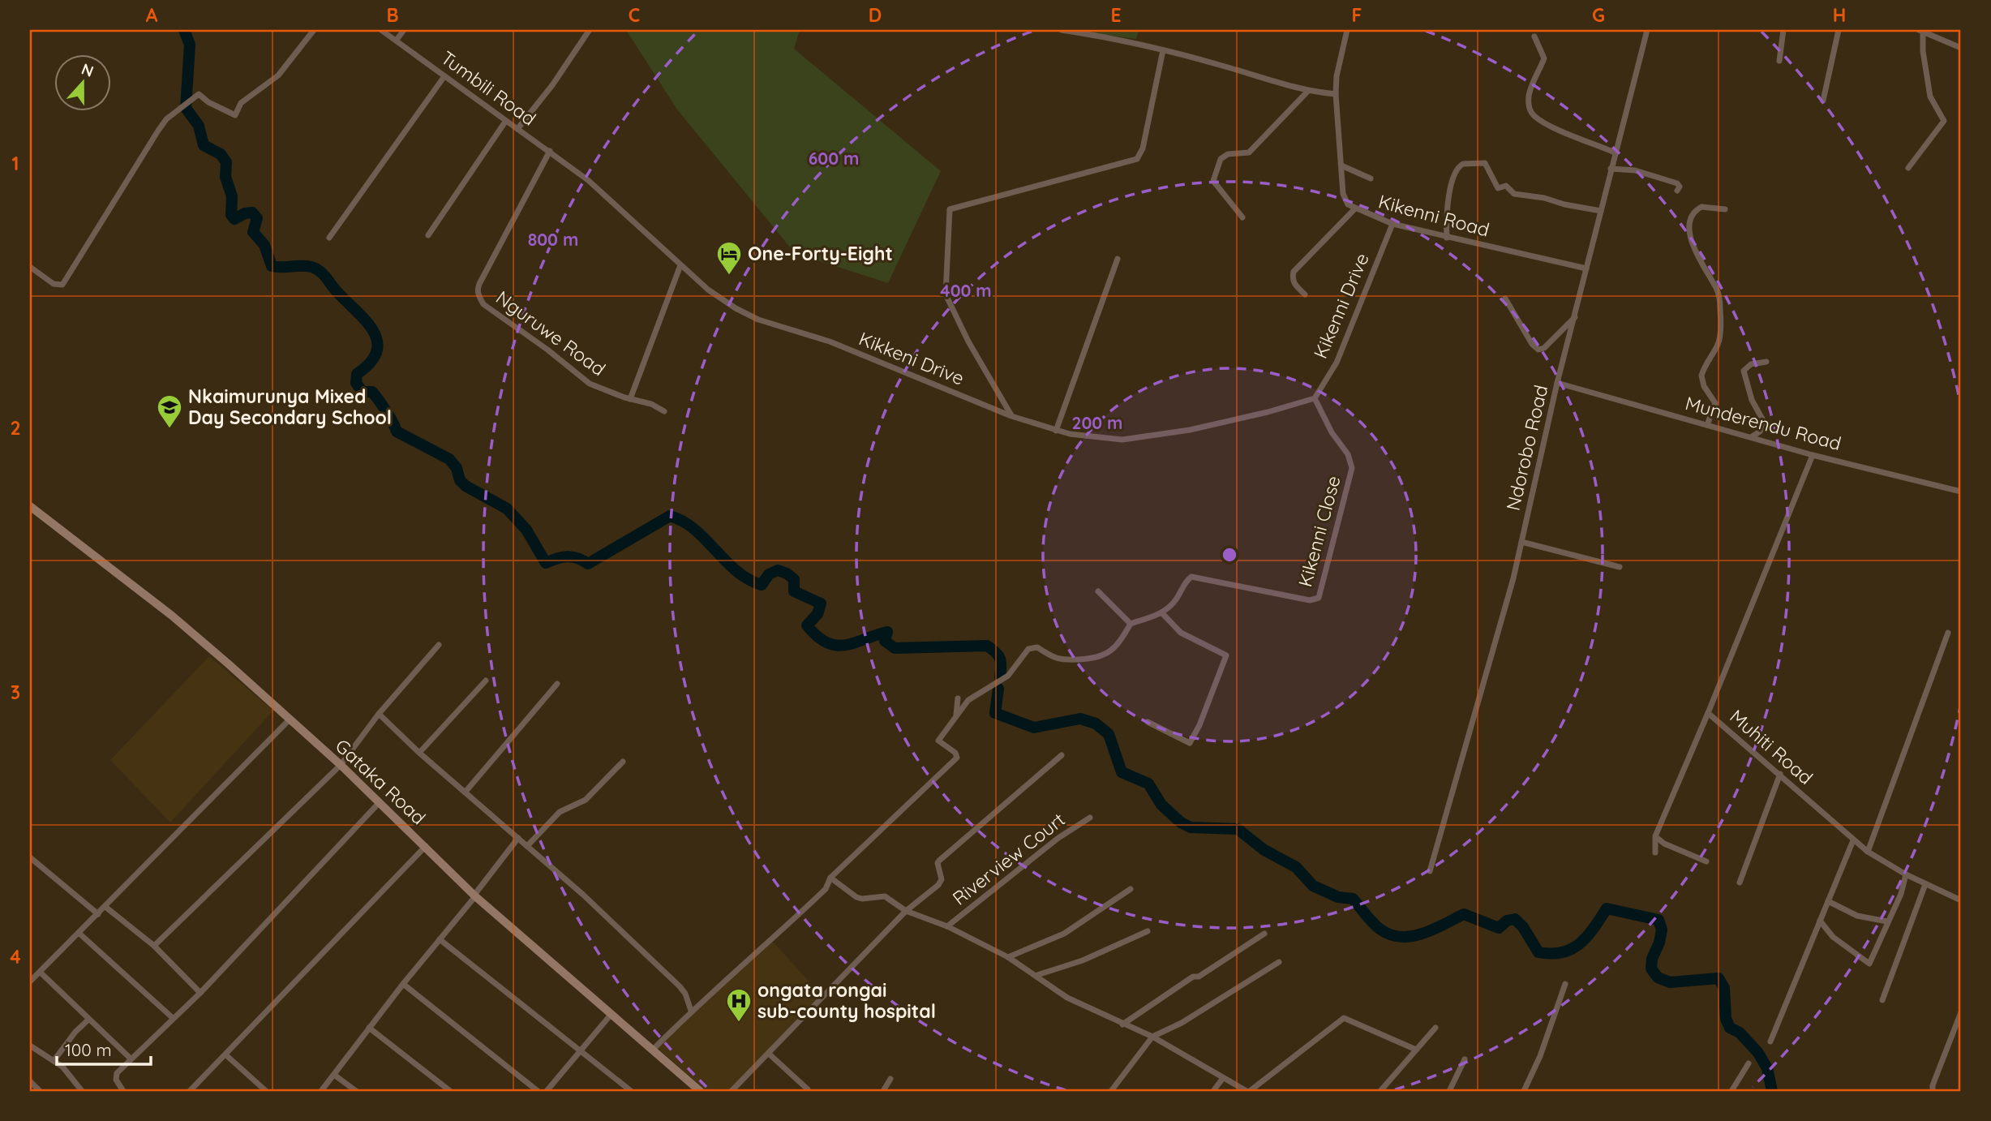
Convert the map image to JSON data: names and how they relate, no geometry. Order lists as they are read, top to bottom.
{
  "streets": {
    "street": [
      "Tumbili Road",
      "Kikenni Road",
      "Kikenni Drive",
      "Nguruwe Road",
      "Kikkeni Drive",
      "Munderendu Road",
      "Ndorobo Road",
      "Kikenni Close",
      "Muhiti Road",
      "Gataka Road",
      "Riverview Court"
    ]
  },
  "crossings": [
    ["Tumbili Road", "Nguruwe Road"],
    ["Tumbili Road", "Kikkeni Drive"],
    ["Kikenni Road", "Kikenni Drive"],
    ["Kikenni Road", "Ndorobo Road"],
    ["Kikenni Drive", "Kikkeni Drive"],
    ["Kikenni Drive", "Kikenni Close"],
    ["Nguruwe Road", "Kikkeni Drive"],
    ["Kikkeni Drive", "Kikenni Close"],
    ["Munderendu Road", "Ndorobo Road"],
    ["Munderendu Road", "Muhiti Road"]
  ],
  "places": {
    "hotel": ["One-Forty-Eight"],
    "school or university": ["Nkaimurunya Mixed Day Secondary School"],
    "hospital": ["ongata rongai sub-county hospital"]
  },
  "scale_bar": "100 m",
  "north": "top",
  "grid": {
    "columns": [
      "A",
      "B",
      "C",
      "D",
      "E",
      "F",
      "G",
      "H"
    ],
    "rows": [
      "1",
      "2",
      "3",
      "4"
    ]
  },
  "rings": [
    "600 m",
    "800 m",
    "400 m",
    "200 m"
  ]
}
